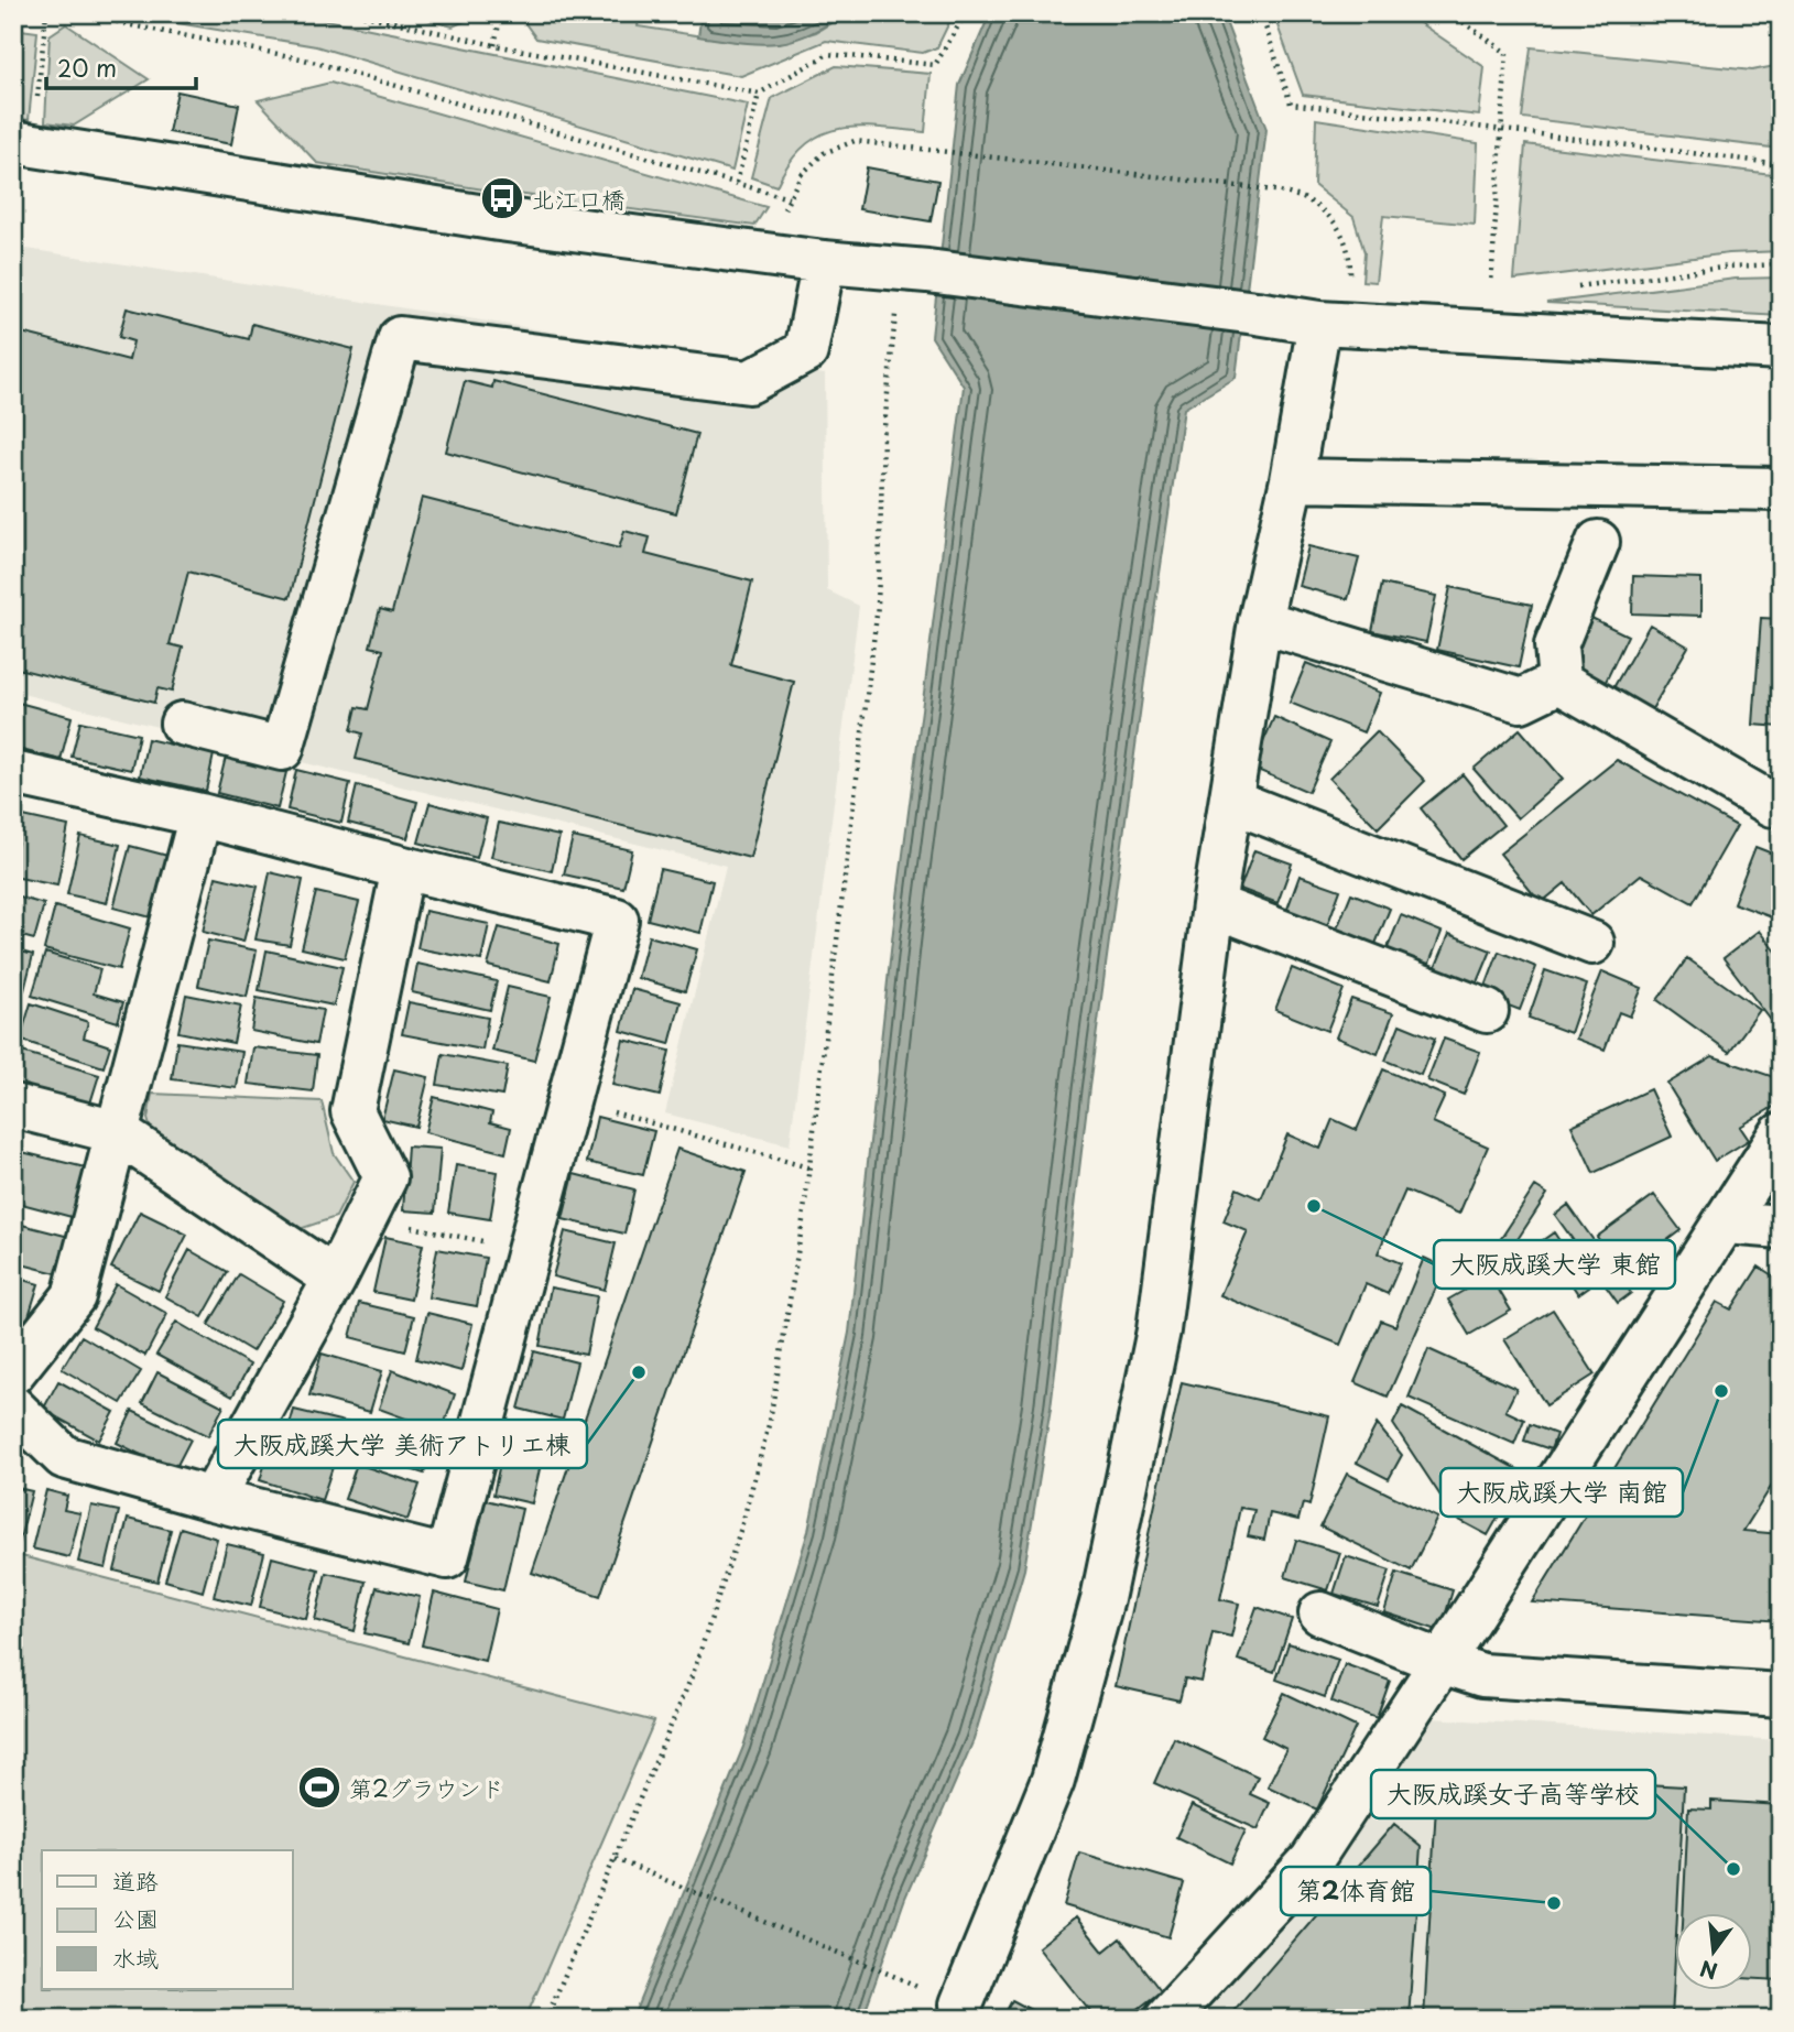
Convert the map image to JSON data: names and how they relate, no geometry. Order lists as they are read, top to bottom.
{
  "places": {
    "bus stop": ["北江口橋"],
    "other": [
      "大阪成蹊大学 東館",
      "大阪成蹊大学 美術アトリエ棟",
      "大阪成蹊大学 南館",
      "大阪成蹊女子高等学校",
      "第2体育館"
    ],
    "sports": ["第2グラウンド"]
  },
  "legend": ["道路", "公園", "水域"],
  "scale_bar": "20 m",
  "north": "bottom"
}
